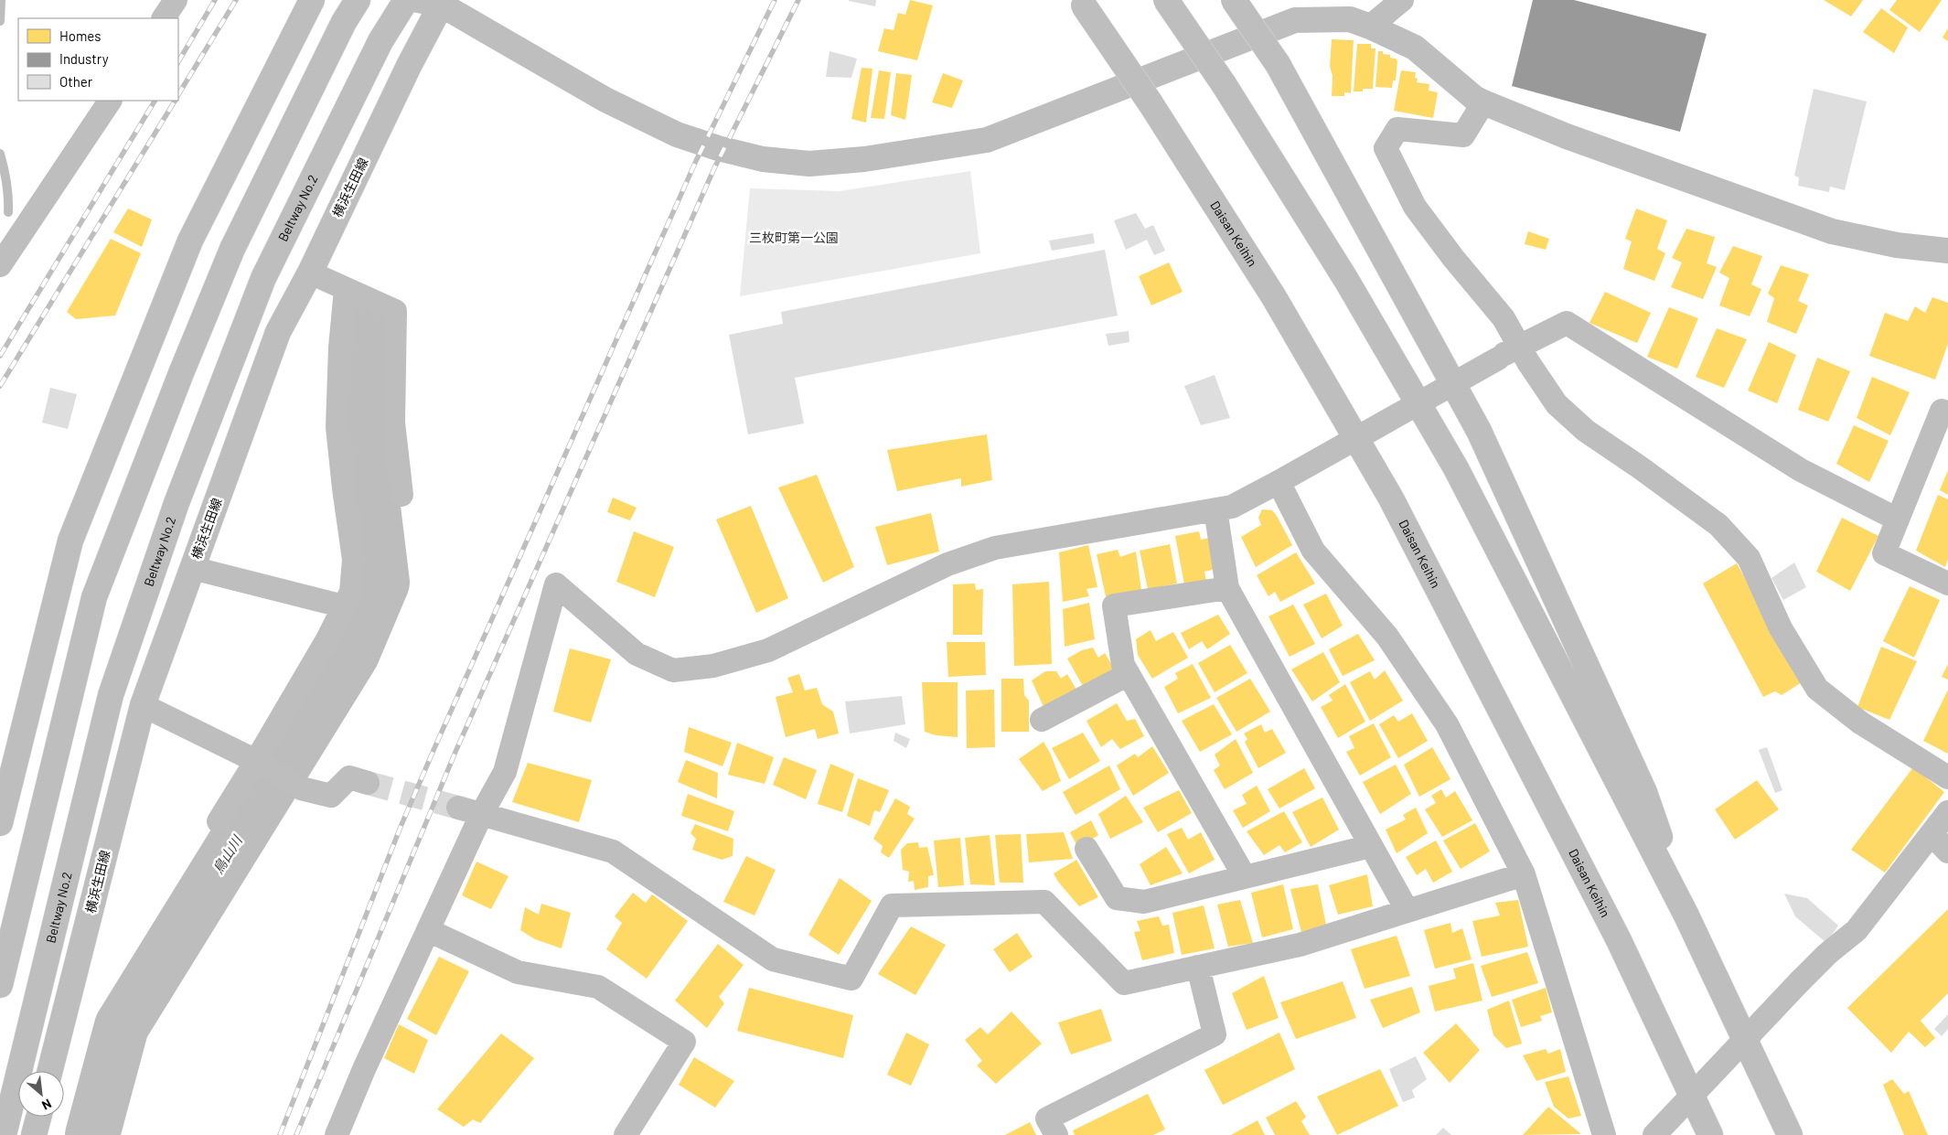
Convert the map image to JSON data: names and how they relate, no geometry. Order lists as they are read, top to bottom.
{
  "streets": {
    "main road": ["横浜生田線", "Beltway No.2", "Daisan Keihin"]
  },
  "water": ["鳥山川"],
  "parks": ["三枚町第一公園"],
  "legend": ["Homes", "Industry", "Other"],
  "north": "bottom right"
}
